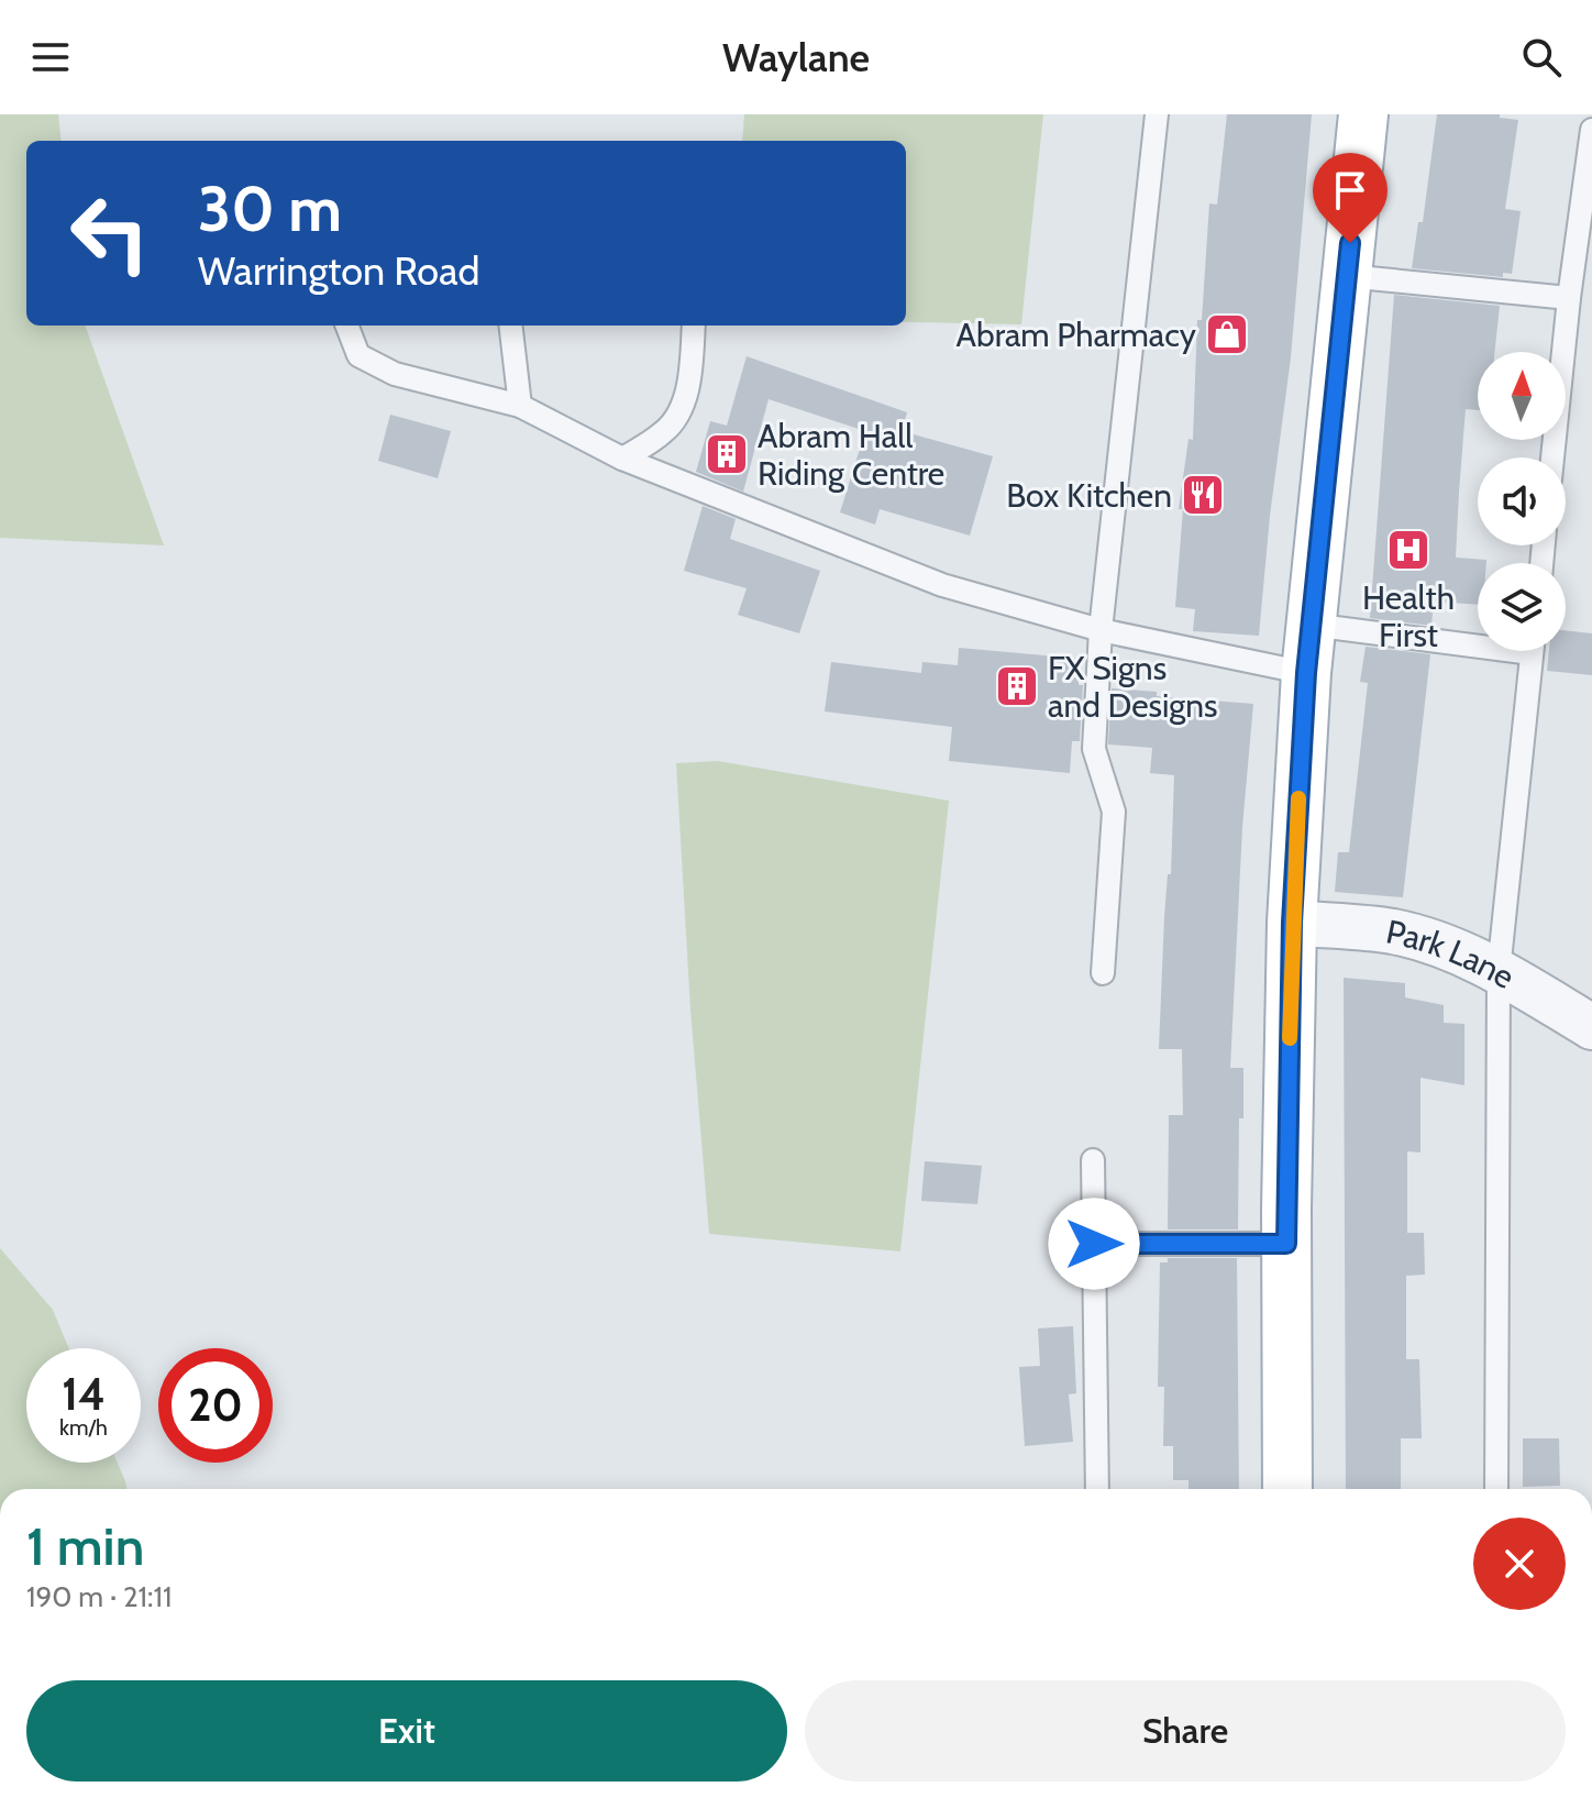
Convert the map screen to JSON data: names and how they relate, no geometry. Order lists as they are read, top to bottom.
{
  "streets": {
    "street": ["Park Lane"]
  },
  "places": {
    "shop": ["Abram Pharmacy"],
    "building": ["Abram Hall Riding Centre", "FX Signs and Designs"],
    "restaurant": ["Box Kitchen"],
    "hospital": ["Health First"]
  },
  "north": "top",
  "page": {
    "header": "Waylane",
    "turn": ["30 m", "Warrington Road"],
    "speed": "14 km/h",
    "limit": "20",
    "heading": ["1 min", "190 m · 21:11"],
    "buttons": ["Exit", "Share"]
  }
}
